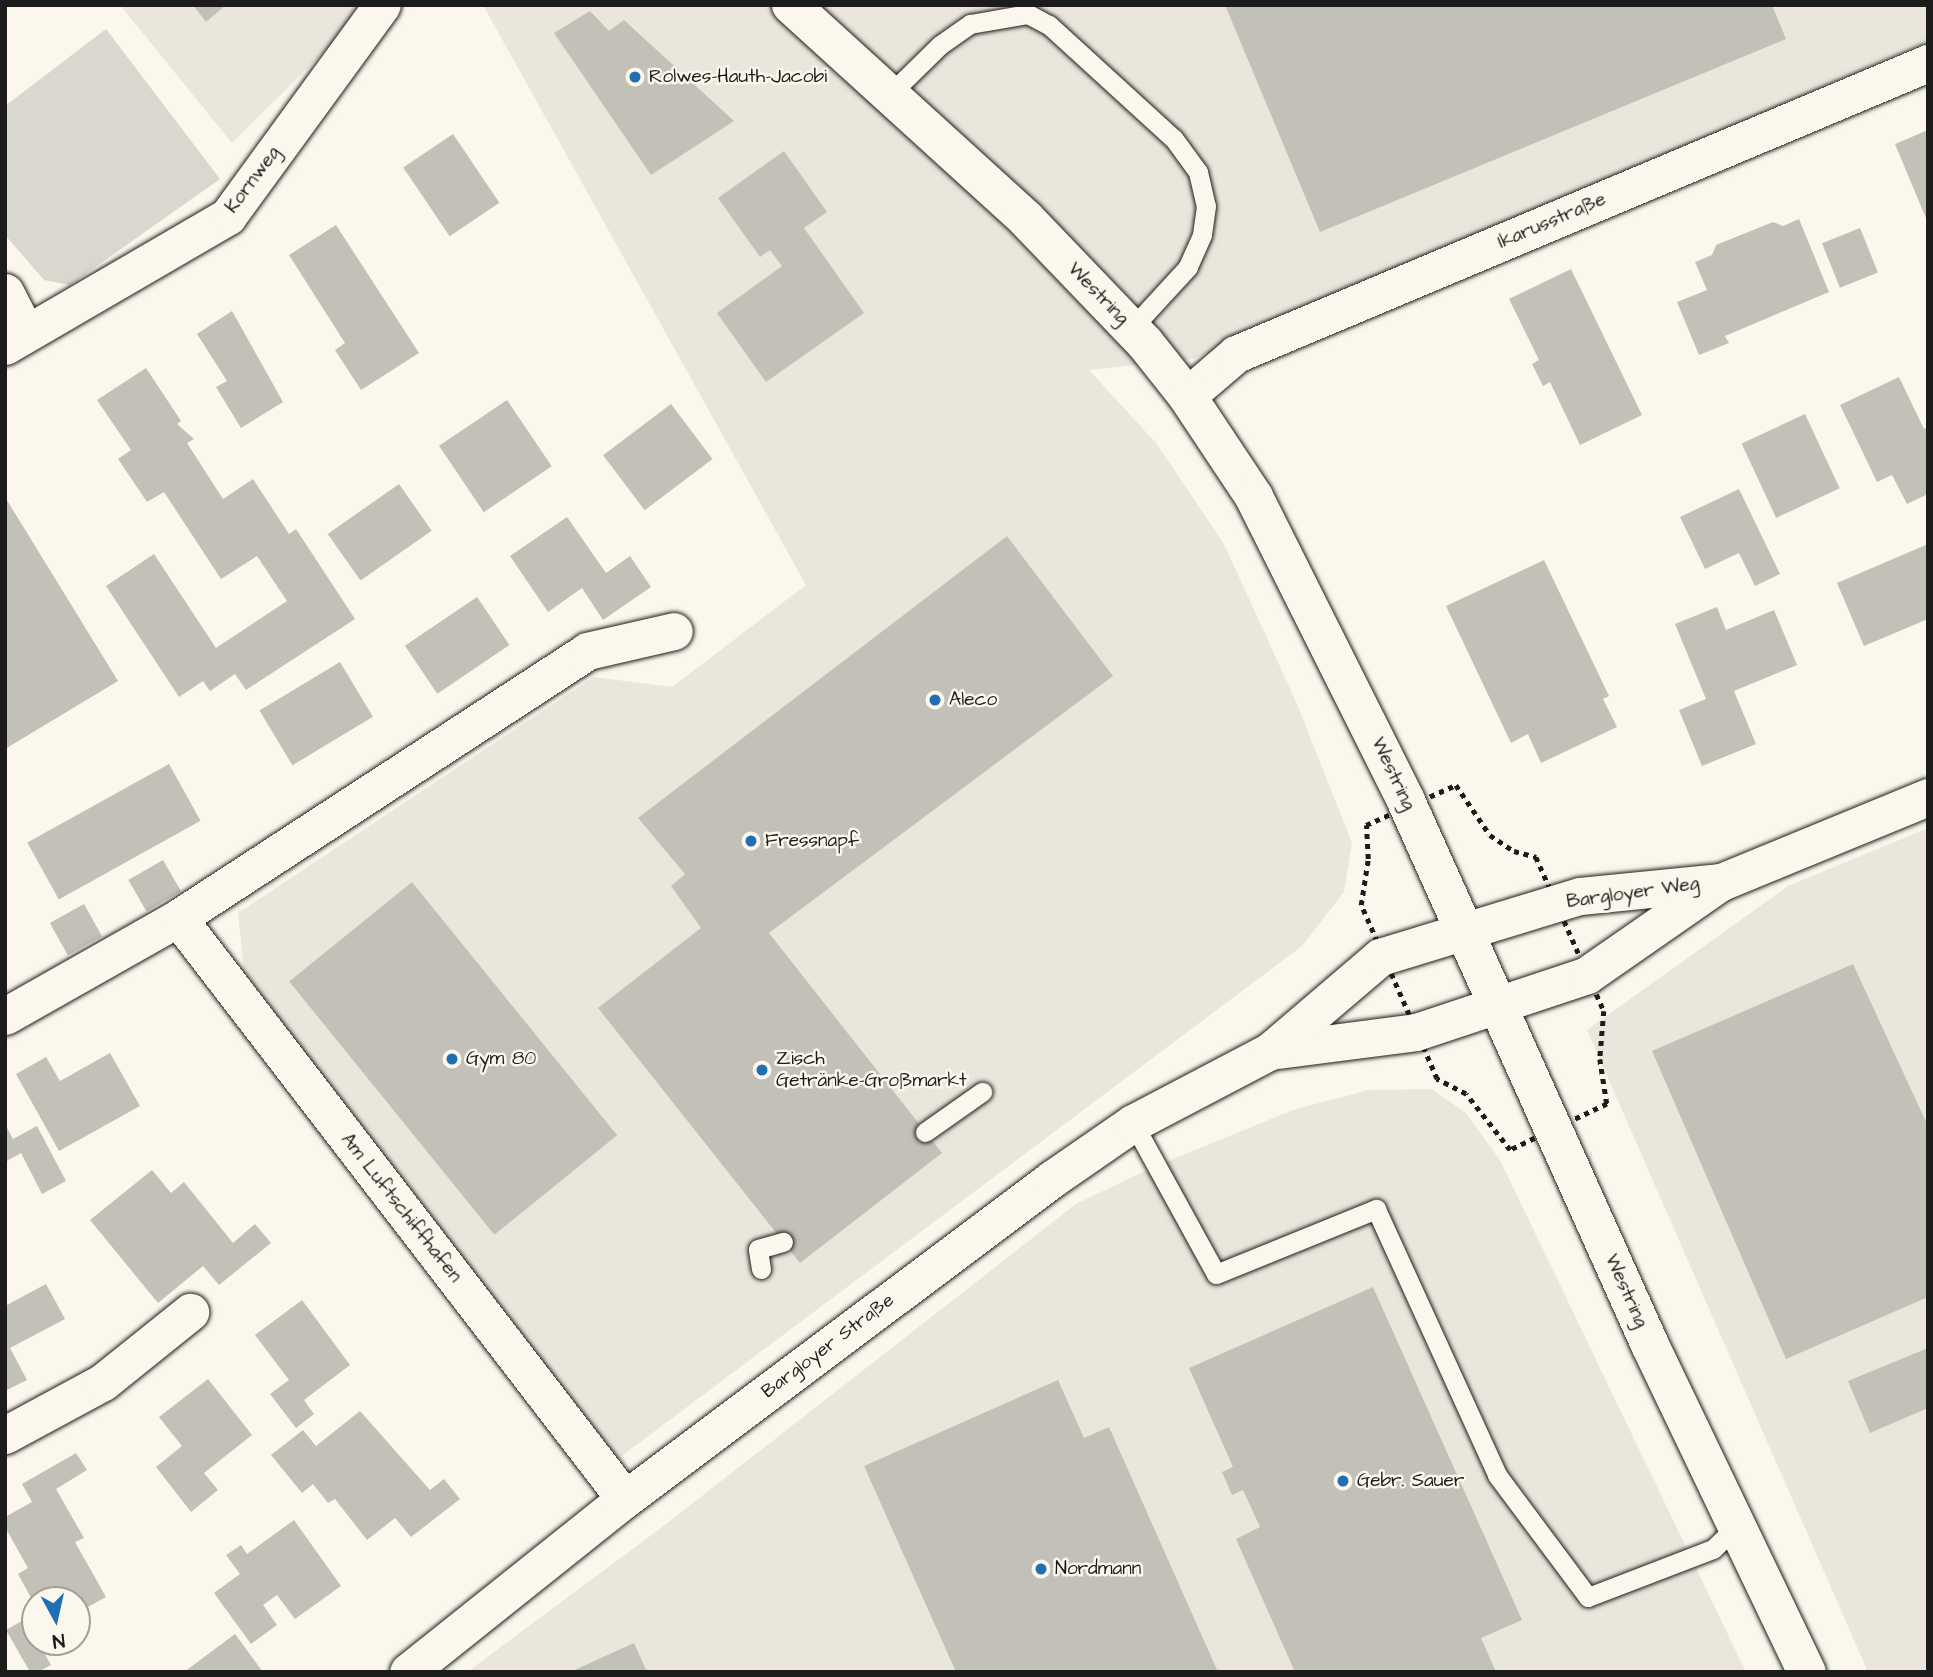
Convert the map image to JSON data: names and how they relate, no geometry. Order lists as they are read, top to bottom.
{
  "streets": {
    "main road": ["Westring"],
    "street": [
      "Kornweg",
      "Ikarusstraße",
      "Bargloyer Weg",
      "Am Luftschiffhafen",
      "Bargloyer Straße"
    ]
  },
  "crossings": [
    ["Ikarusstraße", "Westring"],
    ["Westring", "Bargloyer Weg"],
    ["Westring", "Bargloyer Straße"],
    ["Bargloyer Weg", "Bargloyer Straße"],
    ["Am Luftschiffhafen", "Bargloyer Straße"]
  ],
  "places": [
    "Rolwes-Hauth-Jacobi",
    "Aleco",
    "Fressnapf",
    "Gym 80",
    "Zisch Getränke-Großmarkt",
    "Gebr. Sauer",
    "Nordmann"
  ],
  "north": "bottom"
}
